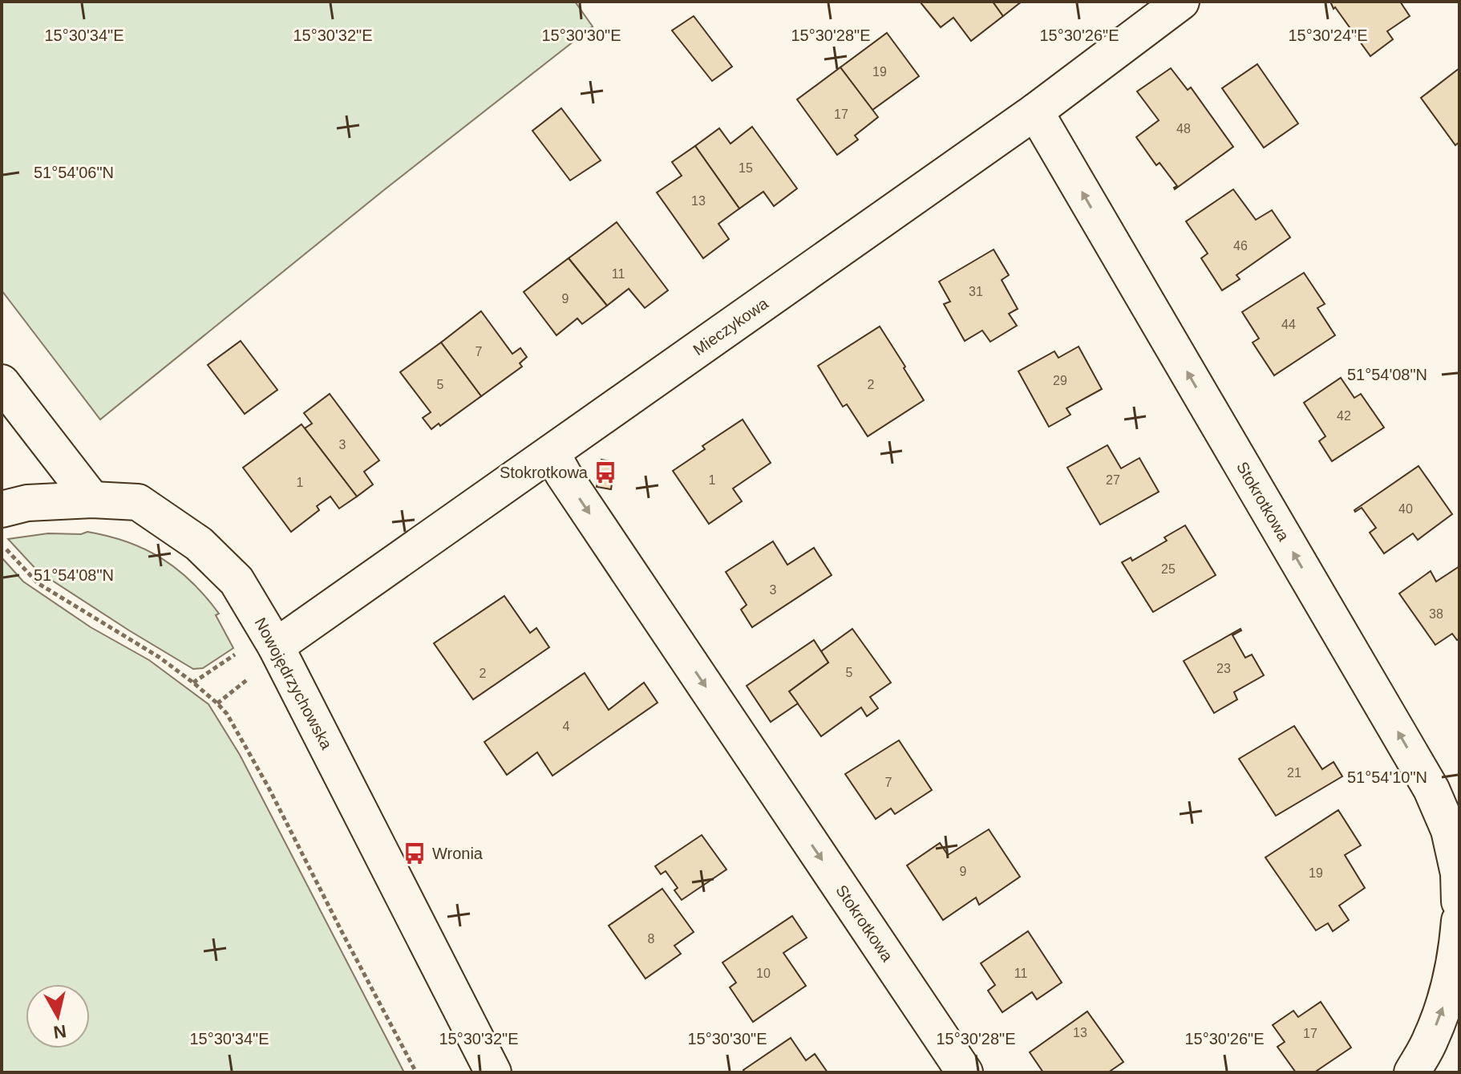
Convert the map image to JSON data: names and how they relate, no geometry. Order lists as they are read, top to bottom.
{
  "streets": {
    "street": ["Mieczykowa", "Stokrotkowa", "Nowojędrzychowska"]
  },
  "crossings": [
    ["Mieczykowa", "Stokrotkowa"],
    ["Mieczykowa", "Nowojędrzychowska"]
  ],
  "places": {
    "bus stop": ["Stokrotkowa", "Wronia"]
  },
  "house_numbers": [
    "19",
    "17",
    "48",
    "15",
    "13",
    "46",
    "11",
    "31",
    "9",
    "44",
    "7",
    "29",
    "5",
    "2",
    "42",
    "3",
    "1",
    "27",
    "1",
    "40",
    "25",
    "3",
    "38",
    "23",
    "5",
    "2",
    "4",
    "21",
    "7",
    "9",
    "19",
    "8",
    "10",
    "11",
    "13",
    "17"
  ],
  "north": "bottom",
  "coordinates": [
    "15°30'34\"E",
    "15°30'32\"E",
    "15°30'30\"E",
    "15°30'28\"E",
    "15°30'26\"E",
    "15°30'24\"E",
    "51°54'06\"N",
    "51°54'08\"N",
    "51°54'10\"N"
  ]
}
